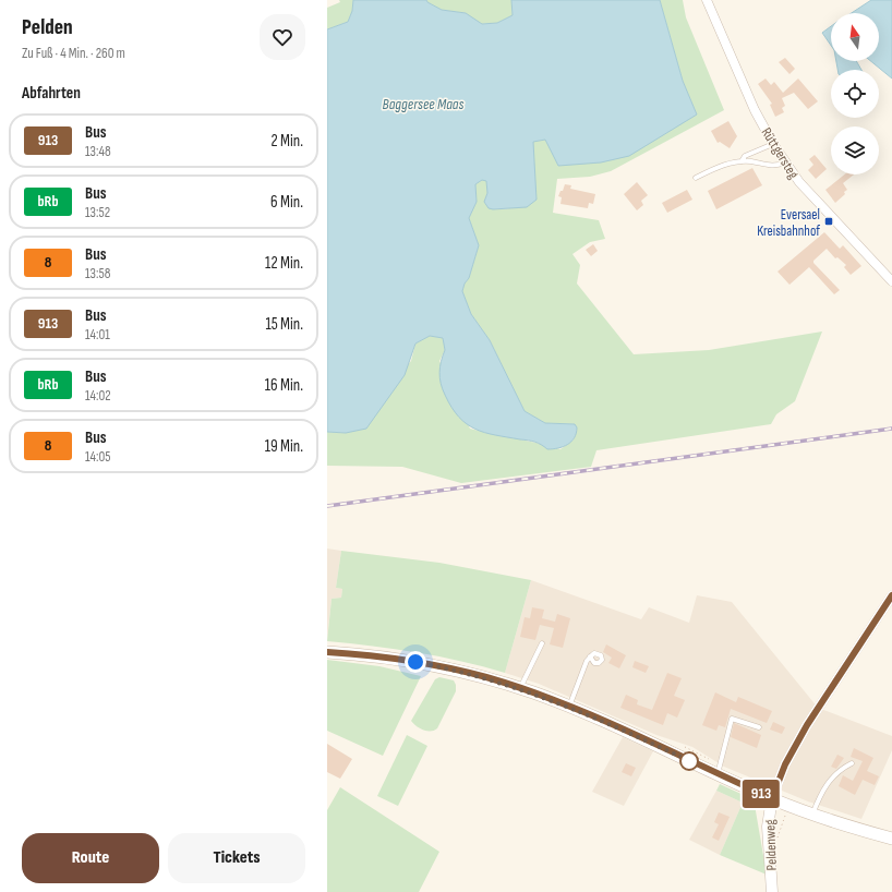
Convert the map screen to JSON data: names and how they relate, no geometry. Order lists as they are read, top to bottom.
{
  "streets": {
    "street": ["Rüttgersteg", "Peldenweg"]
  },
  "water": ["Baggersee Maas"],
  "places": {
    "transit": ["Eversael Kreisbahnhof"]
  },
  "lines": ["bus line 913"],
  "north": "top",
  "page": {
    "heading": [
      ["Pelden", "Zu Fuß · 4 Min. · 260 m"],
      "Abfahrten"
    ],
    "on_map": "913",
    "list": [
      {
        "mark": "913",
        "name": "Bus",
        "note": "13:48",
        "value": "2 Min."
      },
      {
        "mark": "bRb",
        "name": "Bus",
        "note": "13:52",
        "value": "6 Min."
      },
      {
        "mark": "8",
        "name": "Bus",
        "note": "13:58",
        "value": "12 Min."
      },
      {
        "mark": "913",
        "name": "Bus",
        "note": "14:01",
        "value": "15 Min."
      },
      {
        "mark": "bRb",
        "name": "Bus",
        "note": "14:02",
        "value": "16 Min."
      },
      {
        "mark": "8",
        "name": "Bus",
        "note": "14:05",
        "value": "19 Min."
      }
    ],
    "buttons": ["Route", "Tickets"]
  }
}
